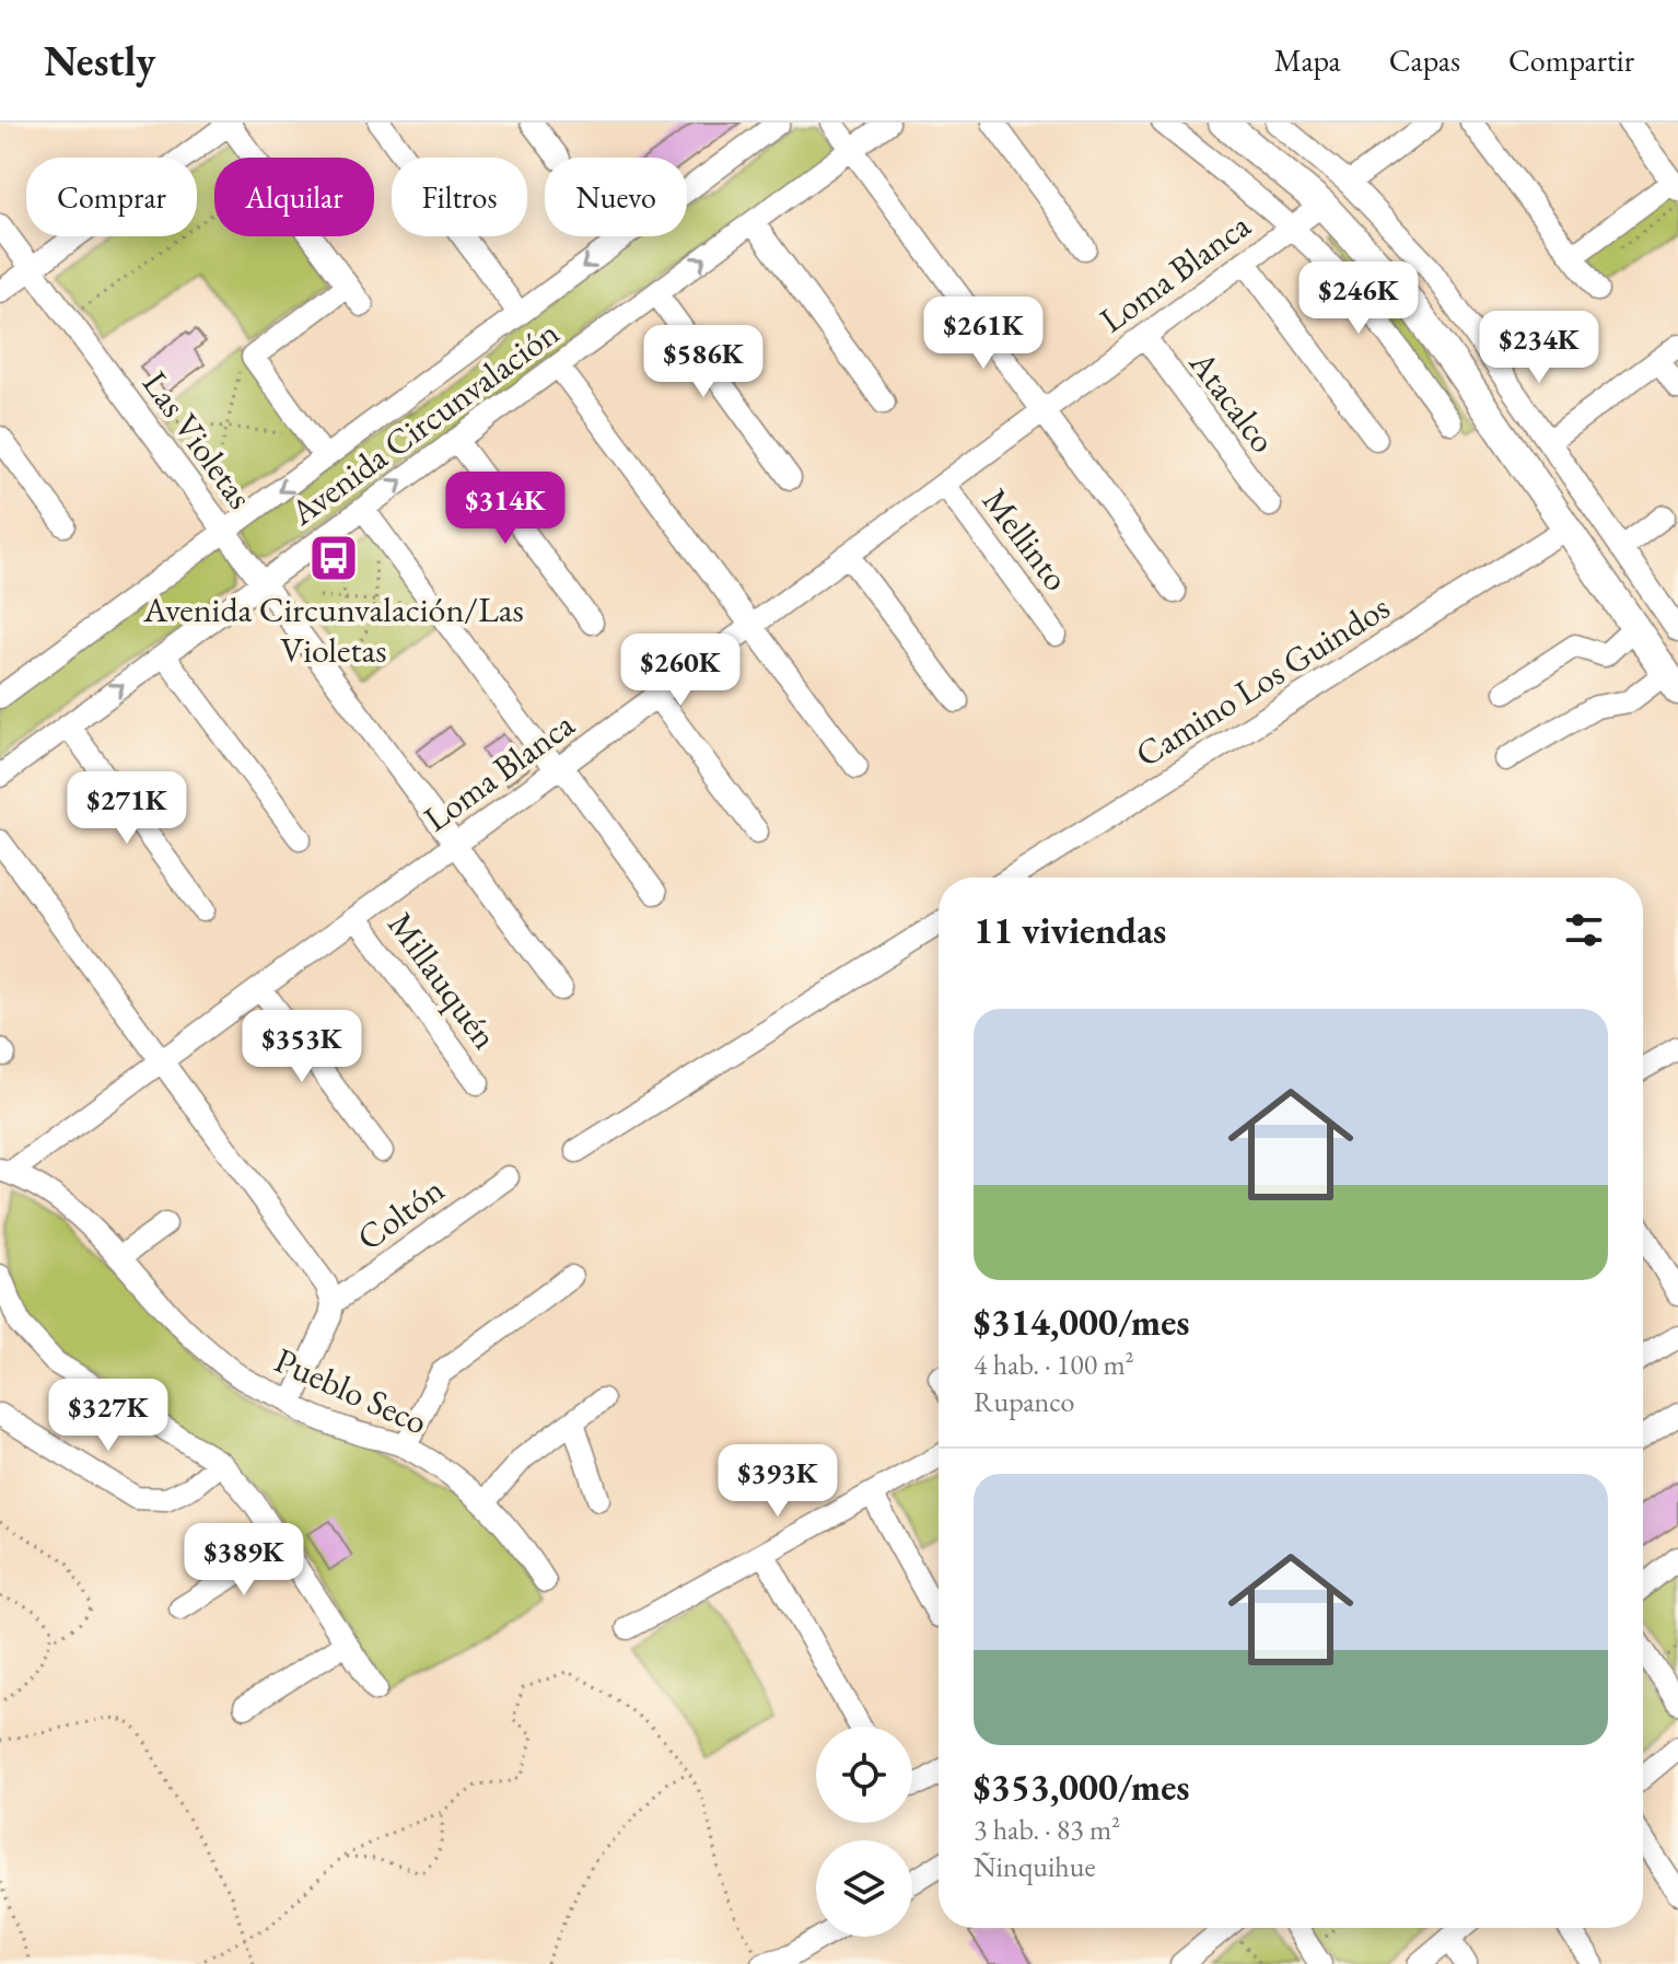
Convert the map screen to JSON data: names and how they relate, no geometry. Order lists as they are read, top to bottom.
{
  "streets": {
    "street": [
      "Loma Blanca",
      "Atacalco",
      "Avenida Circunvalación",
      "Las Violetas",
      "Mellinto",
      "Camino Los Guindos",
      "Millauquén",
      "Coltón",
      "Pueblo Seco"
    ]
  },
  "crossings": [
    ["Loma Blanca", "Atacalco"],
    ["Loma Blanca", "Las Violetas"],
    ["Loma Blanca", "Mellinto"],
    ["Loma Blanca", "Millauquén"],
    ["Loma Blanca", "Pueblo Seco"],
    ["Avenida Circunvalación", "Las Violetas"]
  ],
  "places": {
    "bus stop": ["Avenida Circunvalación/Las Violetas"]
  },
  "page": {
    "header": "Nestly",
    "nav": ["Mapa", "Capas", "Compartir"],
    "chip": [
      "Comprar",
      "Alquilar",
      "Filtros",
      "Nuevo"
    ],
    "price": [
      "$246K",
      "$261K",
      "$234K",
      "$586K",
      "$314K",
      "$260K",
      "$271K",
      "$353K",
      "$327K",
      "$393K",
      "$389K"
    ],
    "heading": "11 viviendas",
    "list": [
      {
        "name": "$314,000/mes",
        "note": "4 hab. · 100 m² · Rupanco"
      },
      {
        "name": "$353,000/mes",
        "note": "3 hab. · 83 m² · Ñinquihue"
      }
    ]
  }
}
